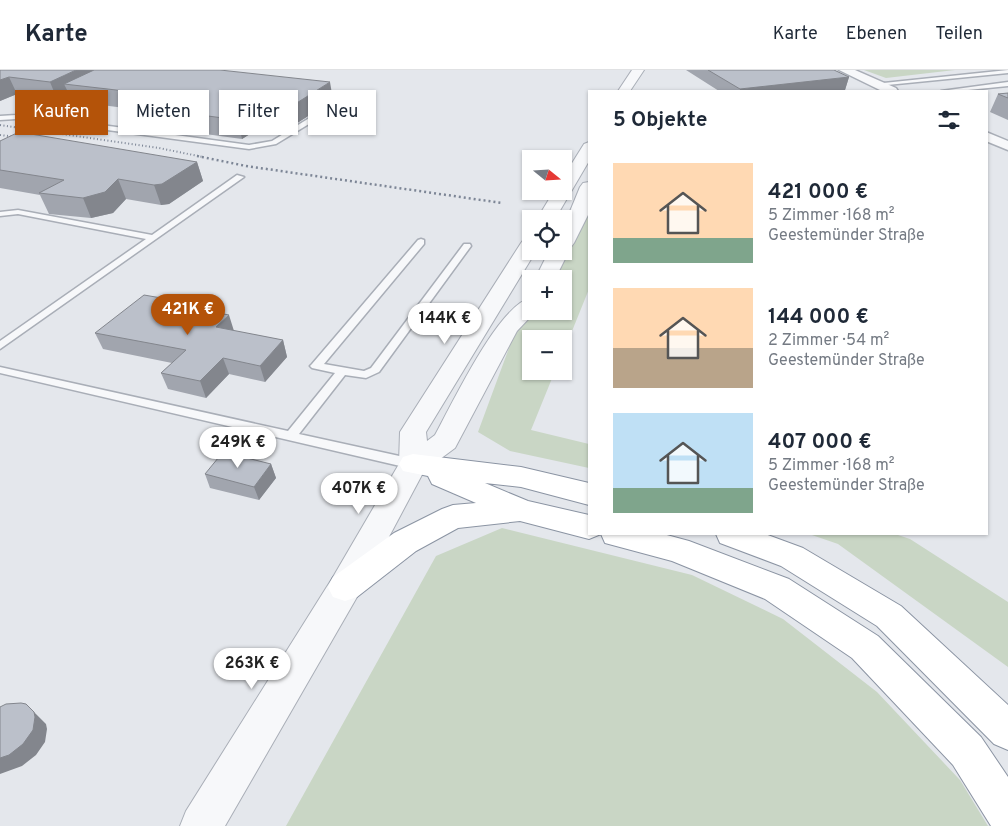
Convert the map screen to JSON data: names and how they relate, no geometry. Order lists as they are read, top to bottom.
{
  "north": "right",
  "page": {
    "header": "Karte",
    "nav": ["Karte", "Ebenen", "Teilen"],
    "chip": [
      "Kaufen",
      "Mieten",
      "Filter",
      "Neu"
    ],
    "heading": "5 Objekte",
    "map_buttons": ["+", "−"],
    "list": [
      {
        "name": "421 000 €",
        "note": "5 Zimmer · 168 m² · Geestemünder Straße"
      },
      {
        "name": "144 000 €",
        "note": "2 Zimmer · 54 m² · Geestemünder Straße"
      },
      {
        "name": "407 000 €",
        "note": "5 Zimmer · 168 m² · Geestemünder Straße"
      }
    ],
    "price": [
      "421K €",
      "144K €",
      "249K €",
      "407K €",
      "263K €"
    ]
  }
}
